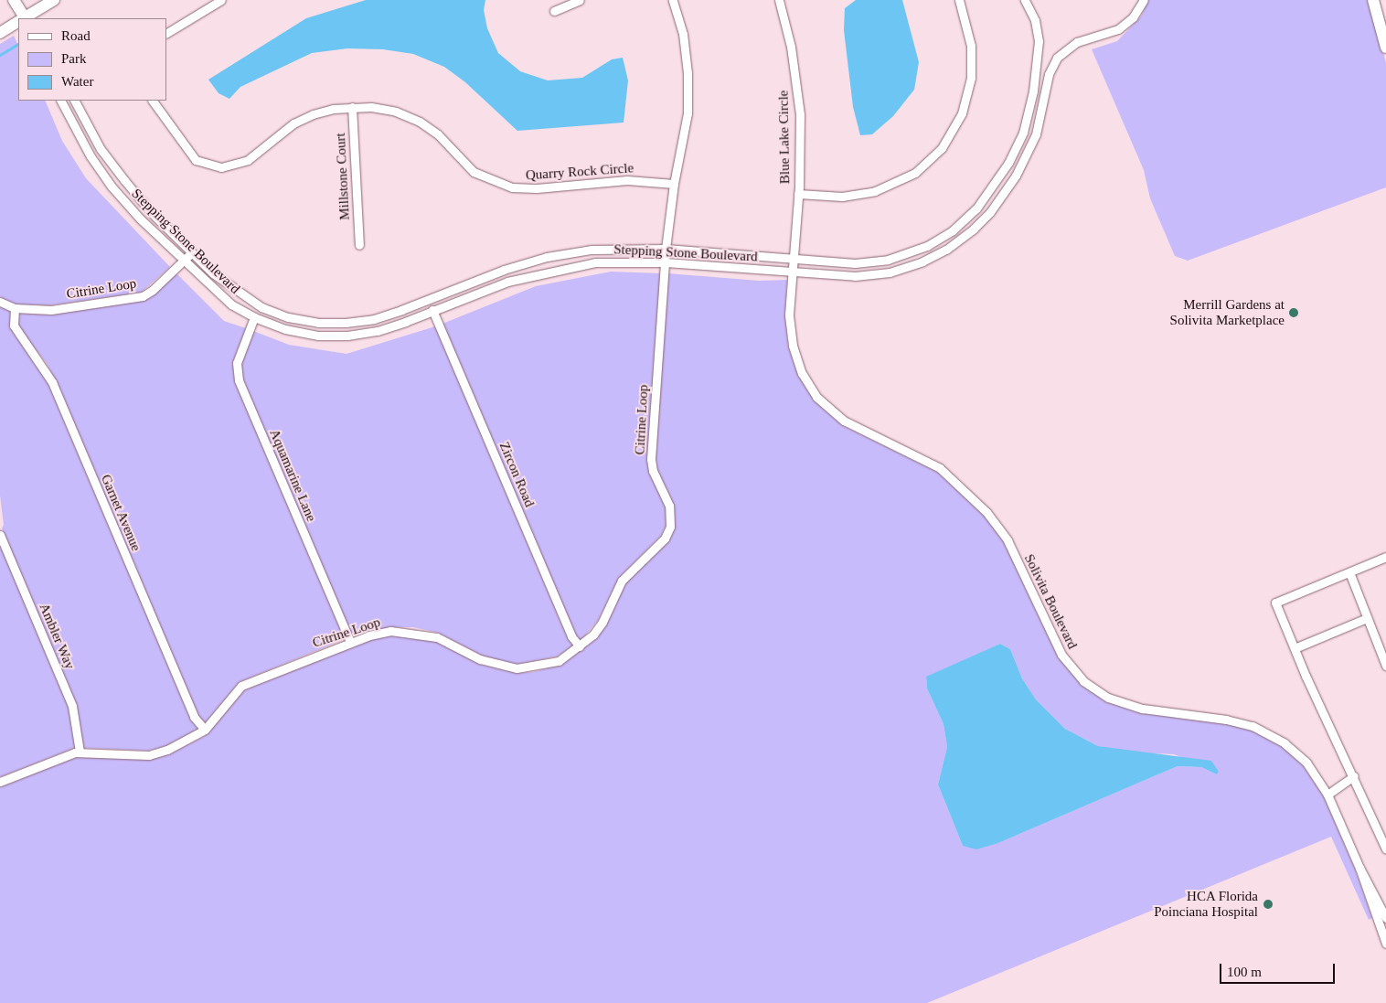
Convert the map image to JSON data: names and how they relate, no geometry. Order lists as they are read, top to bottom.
{
  "streets": {
    "street": [
      "Blue Lake Circle",
      "Quarry Rock Circle",
      "Millstone Court",
      "Stepping Stone Boulevard",
      "Citrine Loop",
      "Zircon Road",
      "Aquamarine Lane",
      "Garnet Avenue",
      "Solivita Boulevard",
      "Ambler Way"
    ]
  },
  "crossings": [
    ["Blue Lake Circle", "Stepping Stone Boulevard"],
    ["Blue Lake Circle", "Solivita Boulevard"],
    ["Quarry Rock Circle", "Millstone Court"],
    ["Stepping Stone Boulevard", "Citrine Loop"],
    ["Stepping Stone Boulevard", "Zircon Road"],
    ["Stepping Stone Boulevard", "Aquamarine Lane"],
    ["Stepping Stone Boulevard", "Solivita Boulevard"],
    ["Citrine Loop", "Zircon Road"],
    ["Citrine Loop", "Aquamarine Lane"],
    ["Citrine Loop", "Garnet Avenue"],
    ["Citrine Loop", "Ambler Way"]
  ],
  "places": ["Merrill Gardens at Solivita Marketplace", "HCA Florida Poinciana Hospital"],
  "legend": ["Road", "Park", "Water"],
  "scale_bar": "100 m"
}
